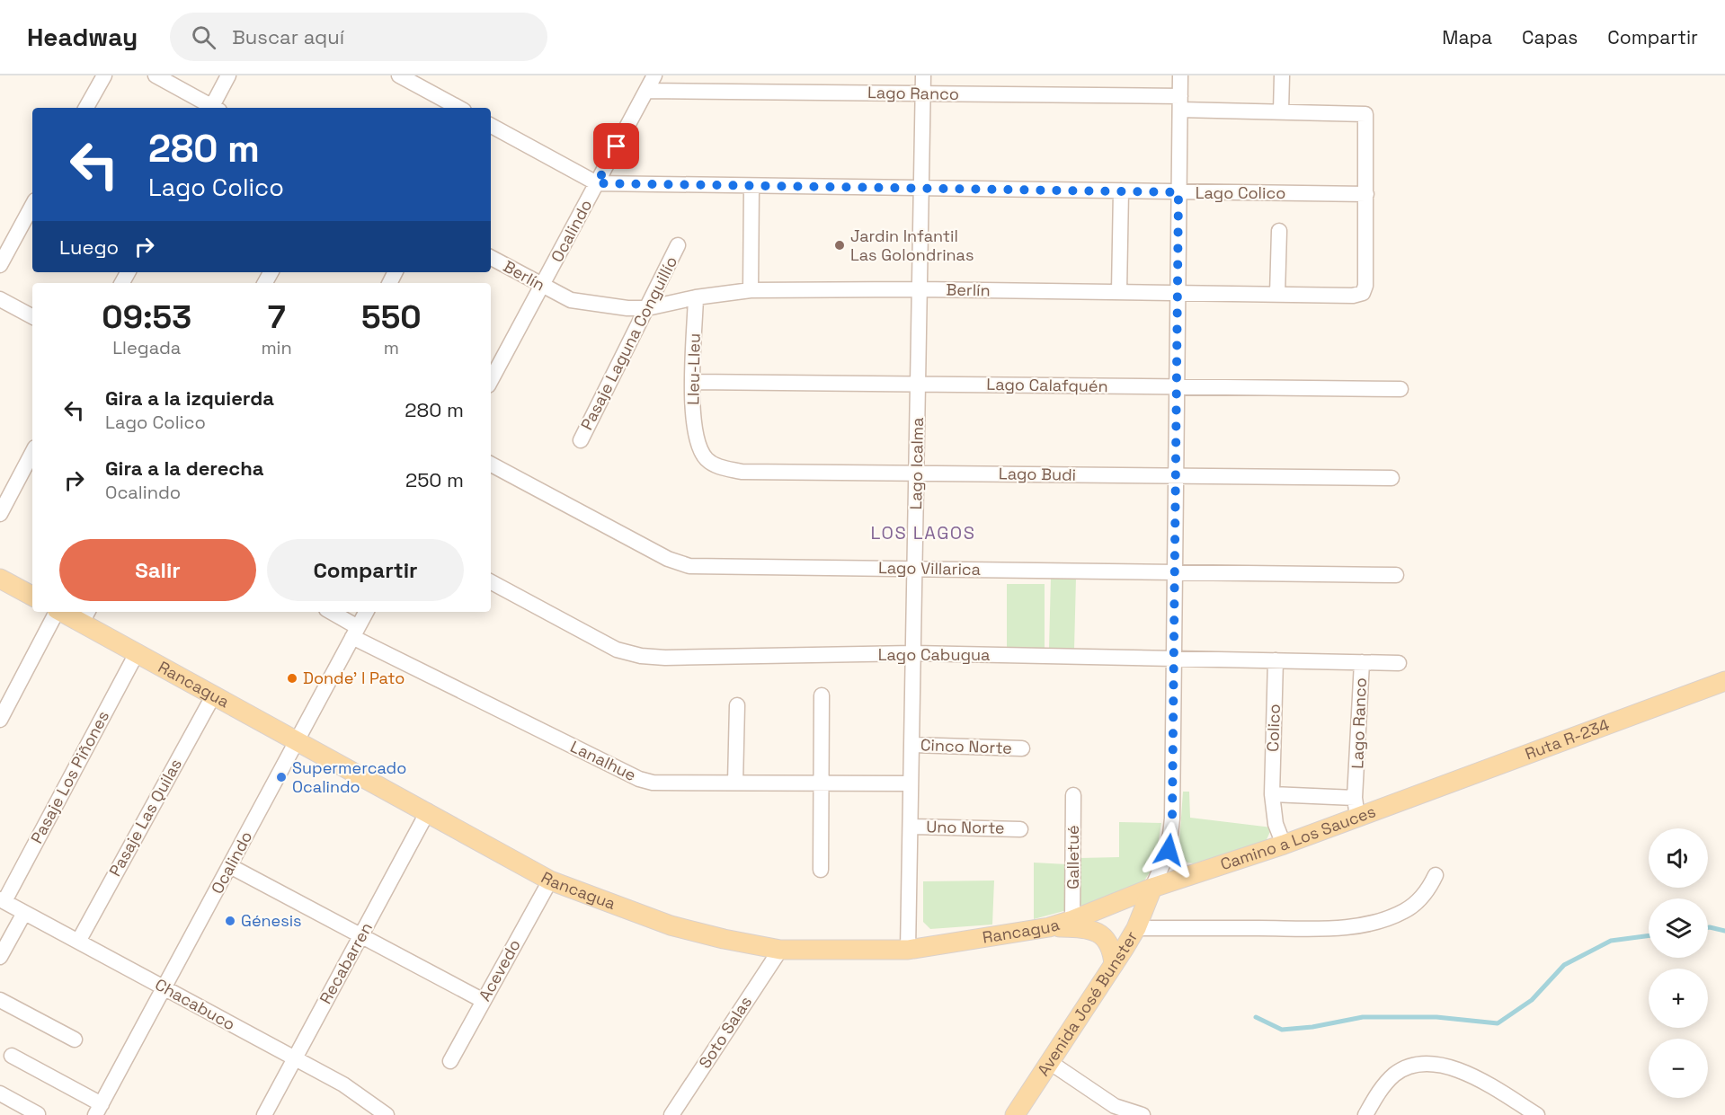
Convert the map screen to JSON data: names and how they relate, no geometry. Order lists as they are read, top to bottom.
{
  "streets": {
    "main road": [
      "Rancagua",
      "Ruta R-234",
      "Camino a Los Sauces",
      "Avenida José Bunster"
    ],
    "street": [
      "Lago Ranco",
      "Lago Colico",
      "Ocalindo",
      "Berlín",
      "Pasaje Laguna Conguillío",
      "Lleu-Lleu",
      "Lago Calafquén",
      "Lago Icalma",
      "Lago Budi",
      "Lago Villarica",
      "Lago Cabugua",
      "Colico",
      "Cinco Norte",
      "Lanalhue",
      "Pasaje Los Piñones",
      "Pasaje Las Quilas",
      "Uno Norte",
      "Galletué",
      "Recabarren",
      "Acevedo",
      "Chacabuco",
      "Soto Salas"
    ]
  },
  "crossings": [
    ["Lago Ranco", "Lago Colico"],
    ["Lago Ranco", "Ocalindo"],
    ["Lago Ranco", "Berlín"],
    ["Lago Ranco", "Lago Icalma"],
    ["Lago Ranco", "Lago Cabugua"],
    ["Lago Ranco", "Camino a Los Sauces"],
    ["Lago Colico", "Ocalindo"],
    ["Lago Colico", "Berlín"],
    ["Lago Colico", "Lago Icalma"],
    ["Ocalindo", "Berlín"],
    ["Ocalindo", "Rancagua"],
    ["Ocalindo", "Lanalhue"],
    ["Ocalindo", "Chacabuco"],
    ["Berlín", "Pasaje Laguna Conguillío"],
    ["Berlín", "Lleu-Lleu"],
    ["Berlín", "Lago Icalma"],
    ["Lleu-Lleu", "Lago Calafquén"],
    ["Lleu-Lleu", "Lago Budi"],
    ["Lago Calafquén", "Lago Icalma"],
    ["Lago Icalma", "Lago Budi"],
    ["Lago Icalma", "Lago Villarica"],
    ["Lago Icalma", "Lago Cabugua"],
    ["Lago Icalma", "Rancagua"],
    ["Lago Icalma", "Cinco Norte"],
    ["Lago Icalma", "Lanalhue"],
    ["Lago Icalma", "Uno Norte"],
    ["Lago Cabugua", "Colico"],
    ["Rancagua", "Pasaje Los Piñones"],
    ["Rancagua", "Pasaje Las Quilas"],
    ["Rancagua", "Camino a Los Sauces"],
    ["Rancagua", "Galletué"],
    ["Rancagua", "Recabarren"],
    ["Rancagua", "Acevedo"],
    ["Rancagua", "Avenida José Bunster"],
    ["Rancagua", "Soto Salas"],
    ["Colico", "Camino a Los Sauces"],
    ["Ruta R-234", "Camino a Los Sauces"],
    ["Pasaje Los Piñones", "Chacabuco"],
    ["Pasaje Las Quilas", "Chacabuco"],
    ["Camino a Los Sauces", "Avenida José Bunster"],
    ["Recabarren", "Chacabuco"]
  ],
  "districts": ["LOS LAGOS"],
  "places": [
    "Jardin Infantil Las Golondrinas",
    "Donde' l Pato",
    "Supermercado Ocalindo",
    "Génesis"
  ],
  "page": {
    "header": "Headway",
    "search": "Buscar aquí",
    "nav": ["Mapa", "Capas", "Compartir"],
    "turn": ["280 m", "Lago Colico"],
    "then": "Luego",
    "eta": [
      "09:53",
      "Llegada",
      "7",
      "min",
      "550",
      "m"
    ],
    "list": [
      {
        "name": "Gira a la izquierda",
        "note": "Lago Colico",
        "value": "280 m"
      },
      {
        "name": "Gira a la derecha",
        "note": "Ocalindo",
        "value": "250 m"
      }
    ],
    "buttons": ["Salir", "Compartir"],
    "map_buttons": ["+", "−"]
  }
}
